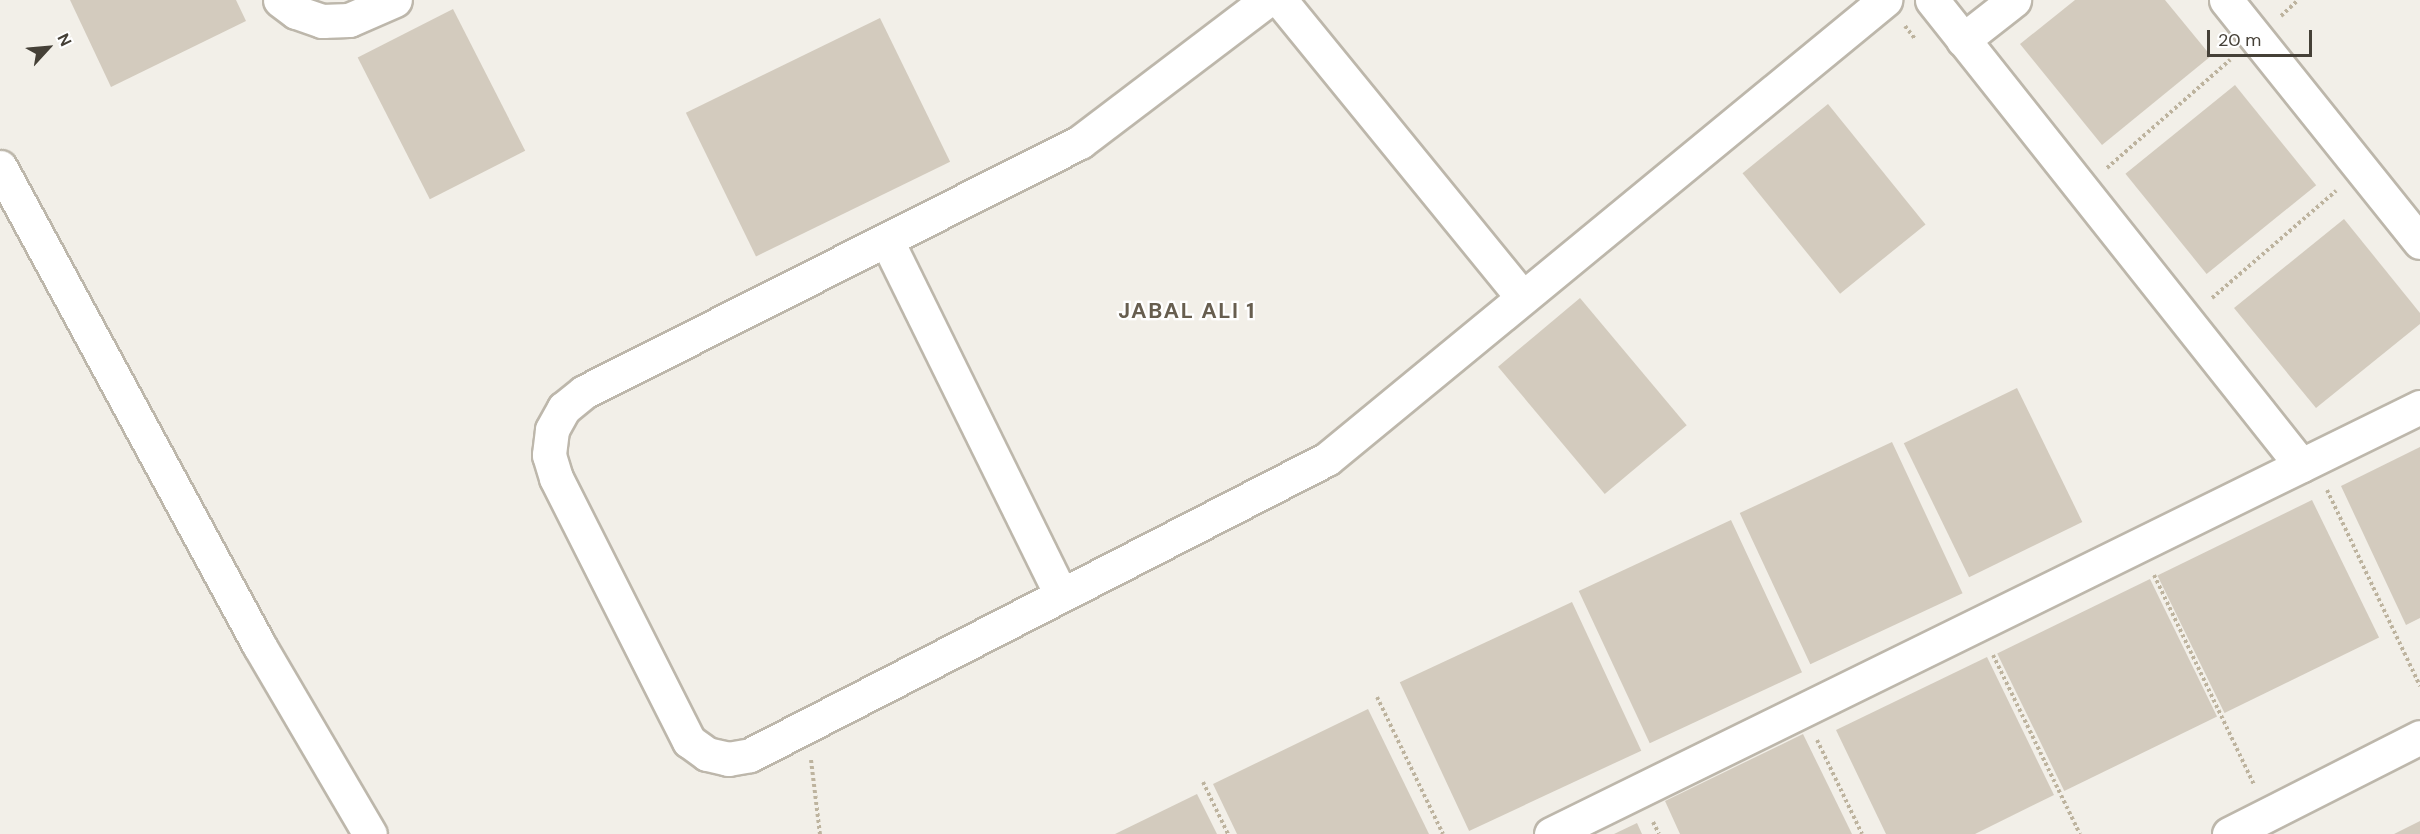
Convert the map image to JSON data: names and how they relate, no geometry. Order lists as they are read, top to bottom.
{
  "districts": ["JABAL ALI 1"],
  "scale_bar": "20 m",
  "north": "top right"
}
